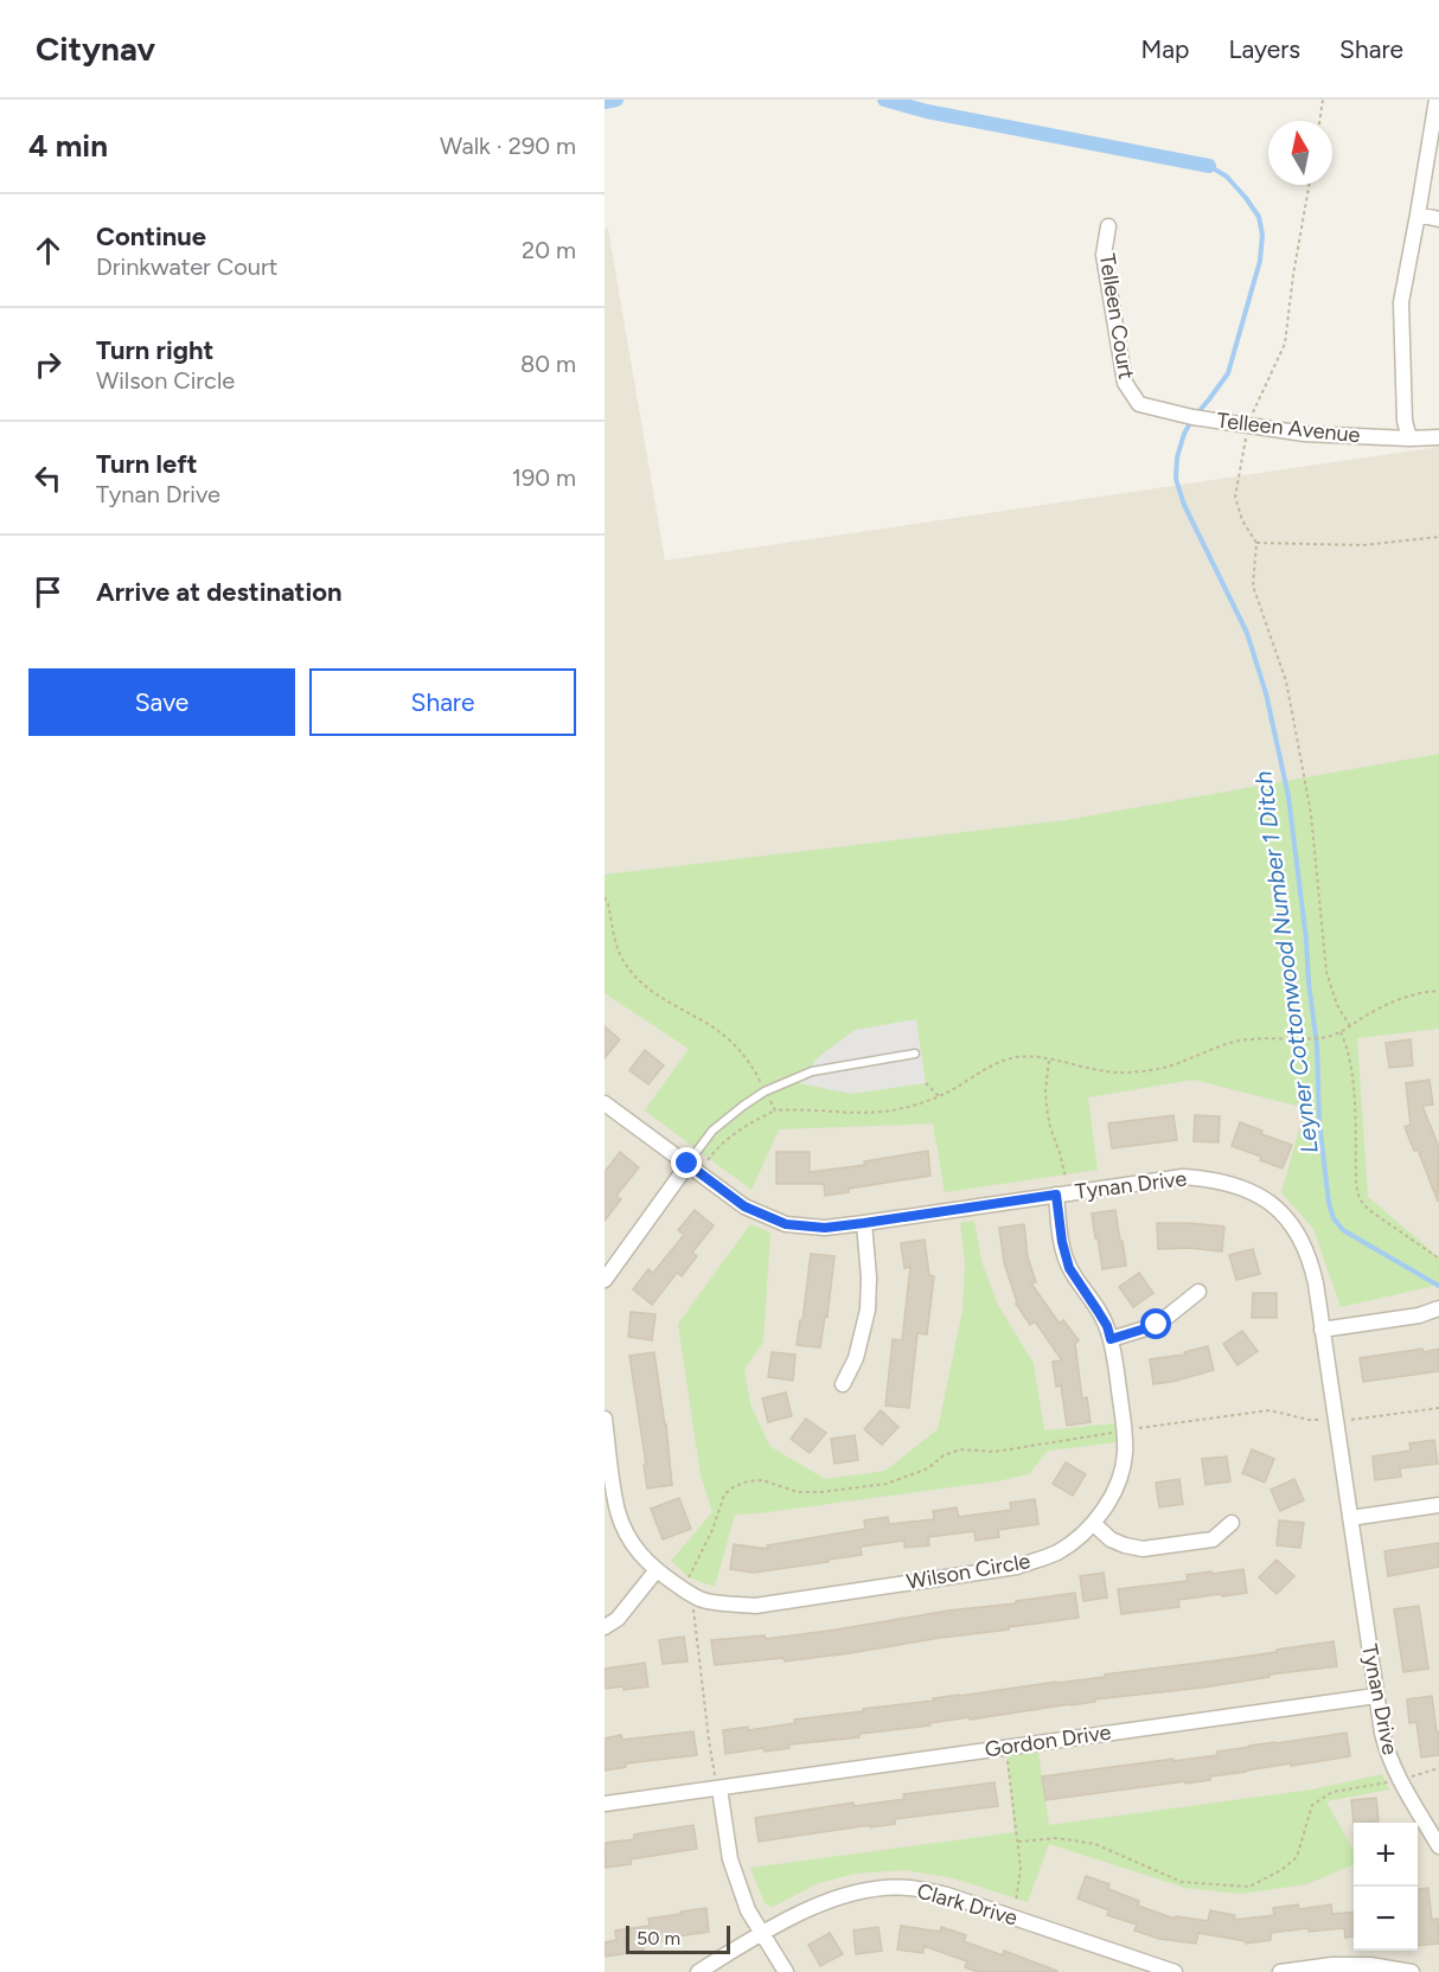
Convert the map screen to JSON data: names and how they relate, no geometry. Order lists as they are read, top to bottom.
{
  "streets": {
    "street": [
      "Telleen Court",
      "Telleen Avenue",
      "Tynan Drive",
      "Wilson Circle",
      "Gordon Drive",
      "Clark Drive"
    ]
  },
  "crossings": [
    ["Telleen Court", "Telleen Avenue"],
    ["Tynan Drive", "Wilson Circle"],
    ["Tynan Drive", "Gordon Drive"]
  ],
  "water": ["Leyner Cottonwood Number 1 Ditch"],
  "scale_bar": "50 m",
  "north": "top",
  "page": {
    "header": "Citynav",
    "nav": ["Map", "Layers", "Share"],
    "heading": ["4 min", "Walk · 290 m"],
    "list": [
      ["Continue", "Drinkwater Court", "20 m"],
      ["Turn right", "Wilson Circle", "80 m"],
      ["Turn left", "Tynan Drive", "190 m"],
      "Arrive at destination"
    ],
    "buttons": ["Save", "Share"],
    "map_buttons": ["+", "−"],
    "scale": "50 m"
  }
}
